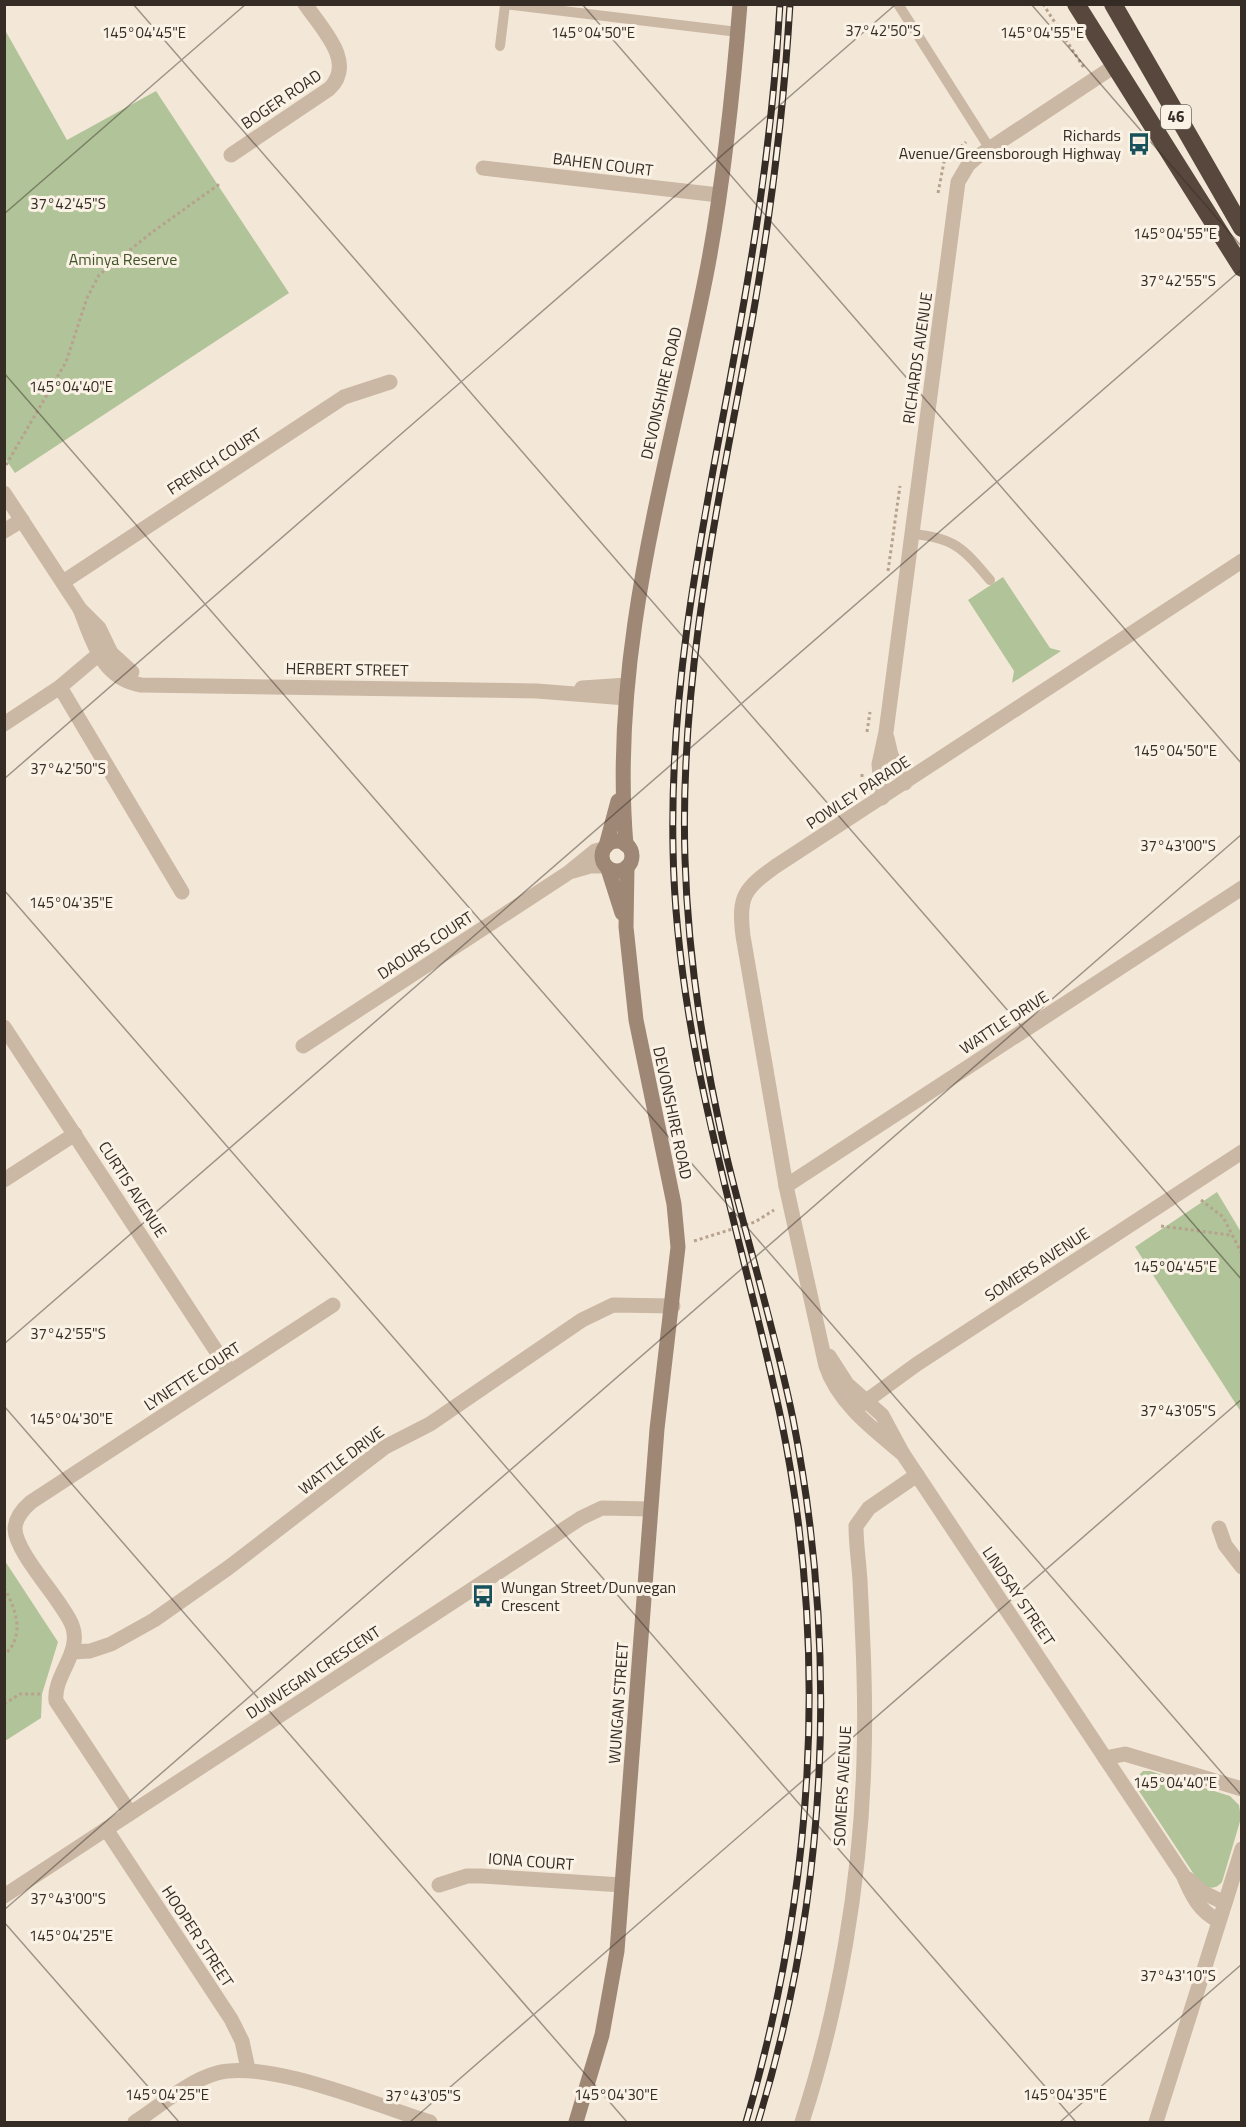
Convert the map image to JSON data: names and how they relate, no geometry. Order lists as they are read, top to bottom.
{
  "streets": {
    "highway": ["46"],
    "street": [
      "BOGER ROAD",
      "BAHEN COURT",
      "RICHARDS AVENUE",
      "DEVONSHIRE ROAD",
      "FRENCH COURT",
      "HERBERT STREET",
      "POWLEY PARADE",
      "DAOURS COURT",
      "WATTLE DRIVE",
      "CURTIS AVENUE",
      "SOMERS AVENUE",
      "LYNETTE COURT",
      "LINDSAY STREET",
      "DUNVEGAN CRESCENT",
      "WUNGAN STREET",
      "IONA COURT",
      "HOOPER STREET"
    ]
  },
  "crossings": [
    ["46", "RICHARDS AVENUE"],
    ["BAHEN COURT", "DEVONSHIRE ROAD"],
    ["RICHARDS AVENUE", "POWLEY PARADE"],
    ["DEVONSHIRE ROAD", "HERBERT STREET"],
    ["DEVONSHIRE ROAD", "DAOURS COURT"],
    ["DEVONSHIRE ROAD", "WATTLE DRIVE"],
    ["DEVONSHIRE ROAD", "WUNGAN STREET"],
    ["POWLEY PARADE", "WATTLE DRIVE"],
    ["POWLEY PARADE", "LINDSAY STREET"],
    ["WATTLE DRIVE", "LYNETTE COURT"],
    ["WATTLE DRIVE", "LINDSAY STREET"],
    ["WATTLE DRIVE", "WUNGAN STREET"],
    ["CURTIS AVENUE", "LYNETTE COURT"],
    ["SOMERS AVENUE", "LINDSAY STREET"],
    ["DUNVEGAN CRESCENT", "WUNGAN STREET"],
    ["DUNVEGAN CRESCENT", "HOOPER STREET"],
    ["WUNGAN STREET", "IONA COURT"]
  ],
  "parks": ["Aminya Reserve"],
  "places": {
    "bus stop": ["Richards Avenue/Greensborough Highway", "Wungan Street/Dunvegan Crescent"]
  },
  "coordinates": [
    "37°42'50\"S",
    "145°04'55\"E",
    "145°04'45\"E",
    "145°04'50\"E",
    "37°42'45\"S",
    "37°42'55\"S",
    "145°04'40\"E",
    "37°43'00\"S",
    "145°04'35\"E",
    "37°43'05\"S",
    "145°04'30\"E",
    "145°04'25\"E",
    "37°43'10\"S"
  ]
}
